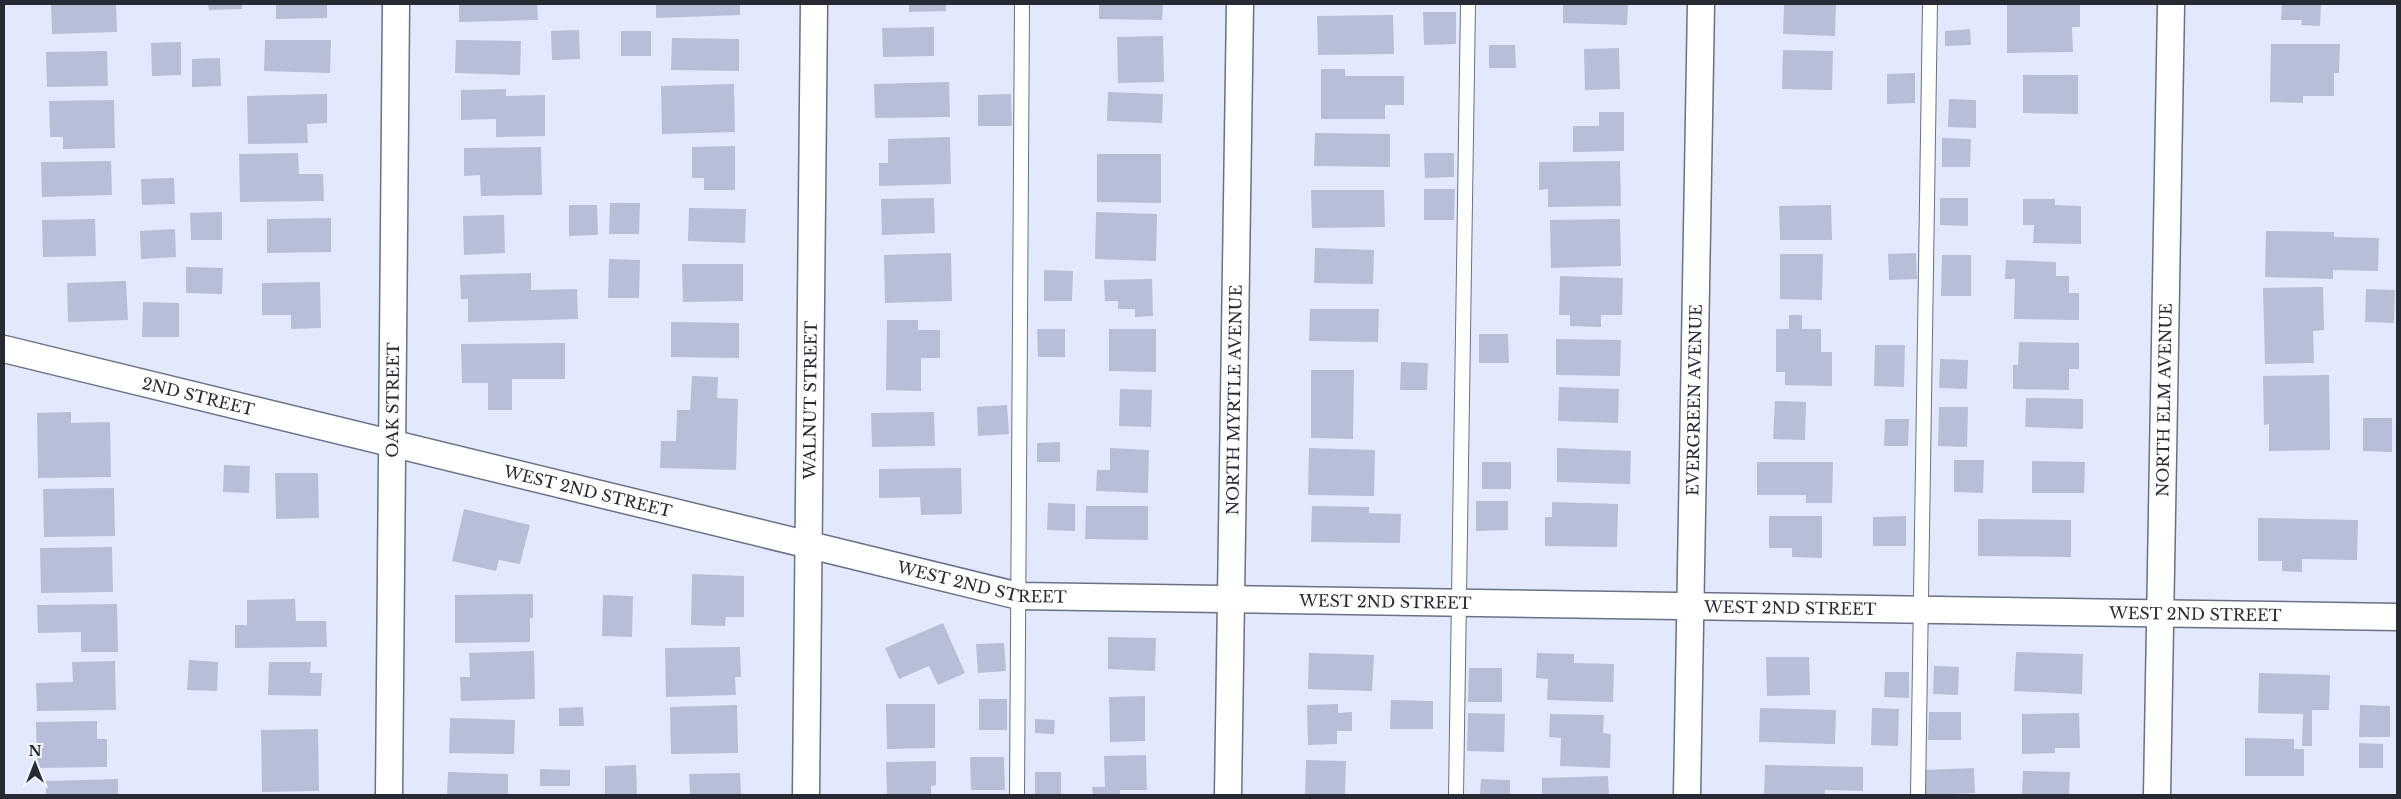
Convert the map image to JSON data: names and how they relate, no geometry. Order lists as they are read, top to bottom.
{
  "streets": {
    "street": [
      "2ND STREET",
      "WALNUT STREET",
      "NORTH MYRTLE AVENUE",
      "NORTH ELM AVENUE",
      "OAK STREET",
      "EVERGREEN AVENUE",
      "WEST 2ND STREET"
    ]
  },
  "crossings": [
    ["2ND STREET", "OAK STREET"],
    ["2ND STREET", "WEST 2ND STREET"],
    ["WALNUT STREET", "WEST 2ND STREET"],
    ["NORTH MYRTLE AVENUE", "WEST 2ND STREET"],
    ["NORTH ELM AVENUE", "WEST 2ND STREET"],
    ["OAK STREET", "WEST 2ND STREET"],
    ["EVERGREEN AVENUE", "WEST 2ND STREET"]
  ],
  "north": "top"
}
